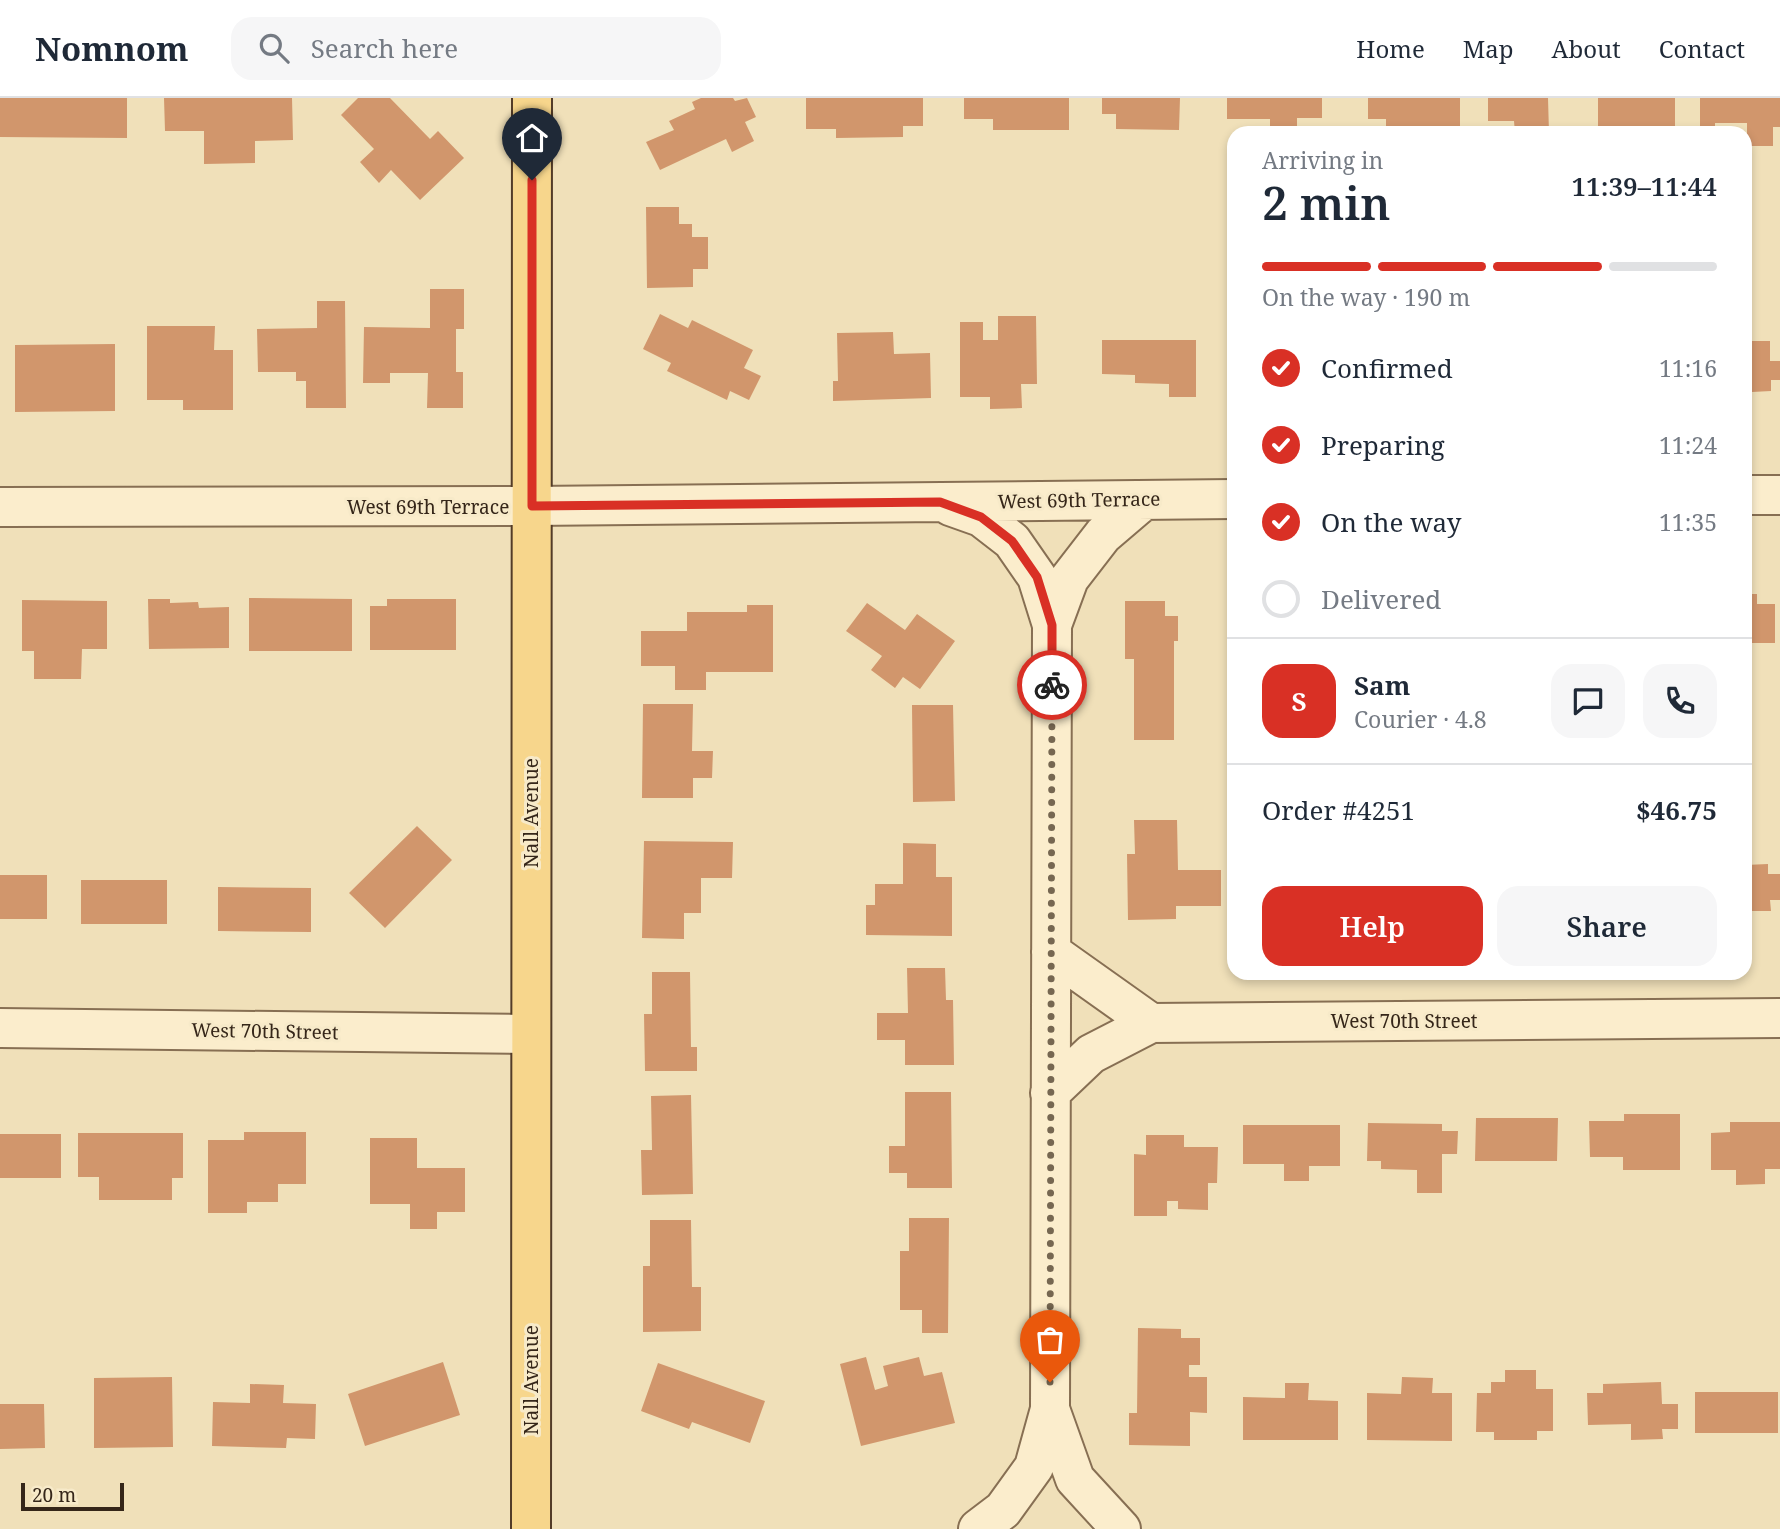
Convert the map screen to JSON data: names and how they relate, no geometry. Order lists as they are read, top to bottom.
{
  "streets": {
    "main road": ["Nall Avenue"],
    "street": ["West 69th Terrace", "West 70th Street"]
  },
  "crossings": [
    ["West 69th Terrace", "Nall Avenue"],
    ["Nall Avenue", "West 70th Street"]
  ],
  "scale_bar": "20 m",
  "page": {
    "header": "Nomnom",
    "search": "Search here",
    "nav": [
      "Home",
      "Map",
      "About",
      "Contact"
    ],
    "heading": ["2 min", "Arriving in", "11:39–11:44"],
    "panel": [
      "Sam",
      "Courier · 4.8",
      "Order #4251",
      "$46.75"
    ],
    "bar": "On the way · 190 m",
    "list": [
      ["Confirmed", "11:16"],
      ["Preparing", "11:24"],
      ["On the way", "11:35"],
      "Delivered"
    ],
    "round": "S",
    "buttons": ["Help", "Share"],
    "scale": "20 m"
  }
}
